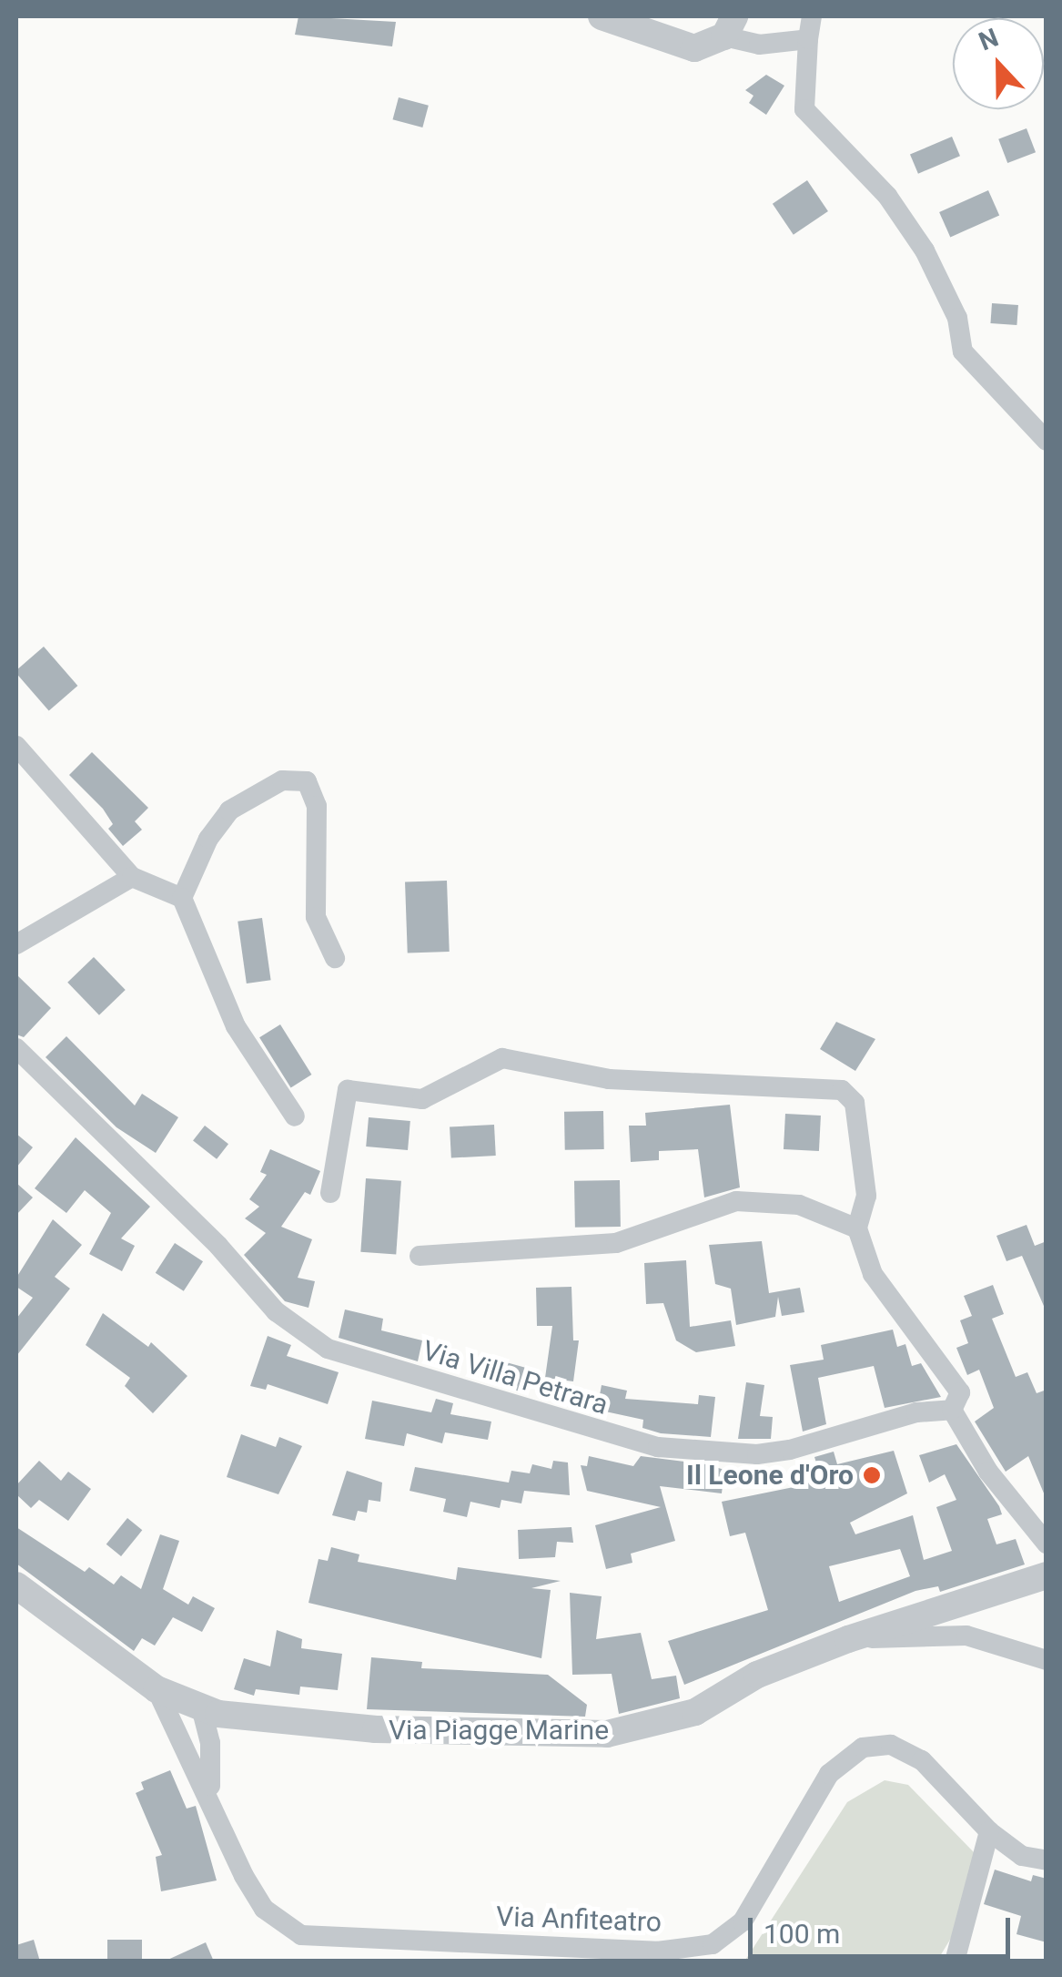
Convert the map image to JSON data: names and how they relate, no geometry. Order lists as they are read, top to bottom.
{
  "streets": {
    "street": ["Via Villa Petrara", "Via Piagge Marine", "Via Anfiteatro"]
  },
  "crossings": [
    ["Via Piagge Marine", "Via Anfiteatro"]
  ],
  "places": ["Il Leone d'Oro"],
  "scale_bar": "100 m",
  "north": "top"
}
